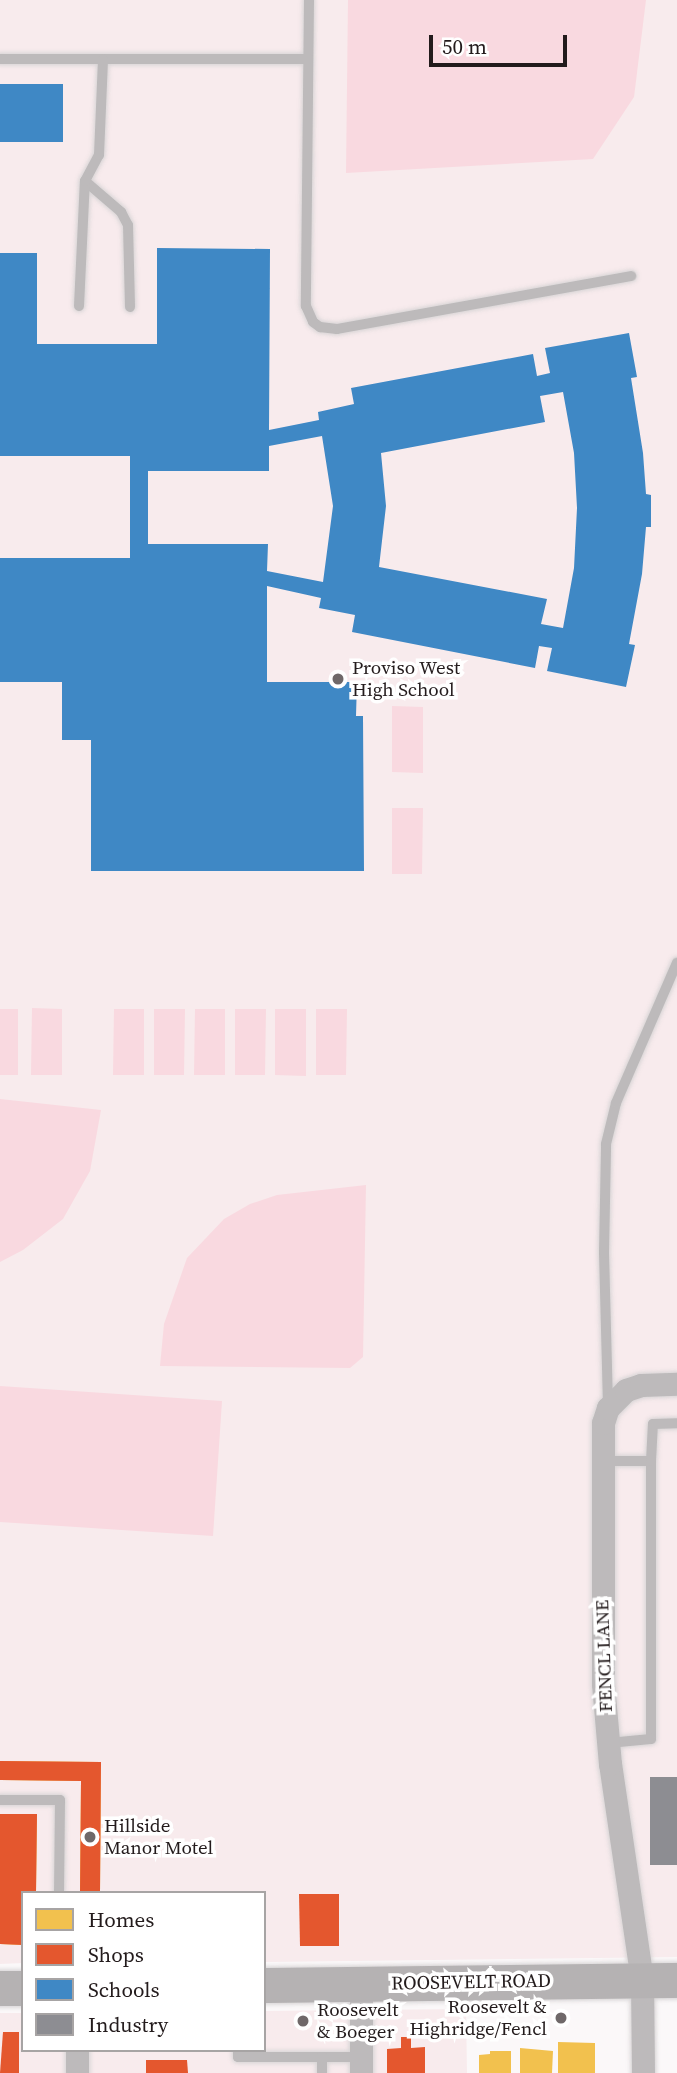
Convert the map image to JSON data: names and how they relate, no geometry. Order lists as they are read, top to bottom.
{
  "streets": {
    "main road": ["ROOSEVELT ROAD"],
    "street": ["FENCL LANE"]
  },
  "crossings": [
    ["FENCL LANE", "ROOSEVELT ROAD"]
  ],
  "places": [
    "Proviso West High School",
    "Hillside Manor Motel",
    "Roosevelt & Highridge/Fencl",
    "Roosevelt & Boeger"
  ],
  "legend": [
    "Homes",
    "Shops",
    "Schools",
    "Industry"
  ],
  "scale_bar": "50 m"
}
